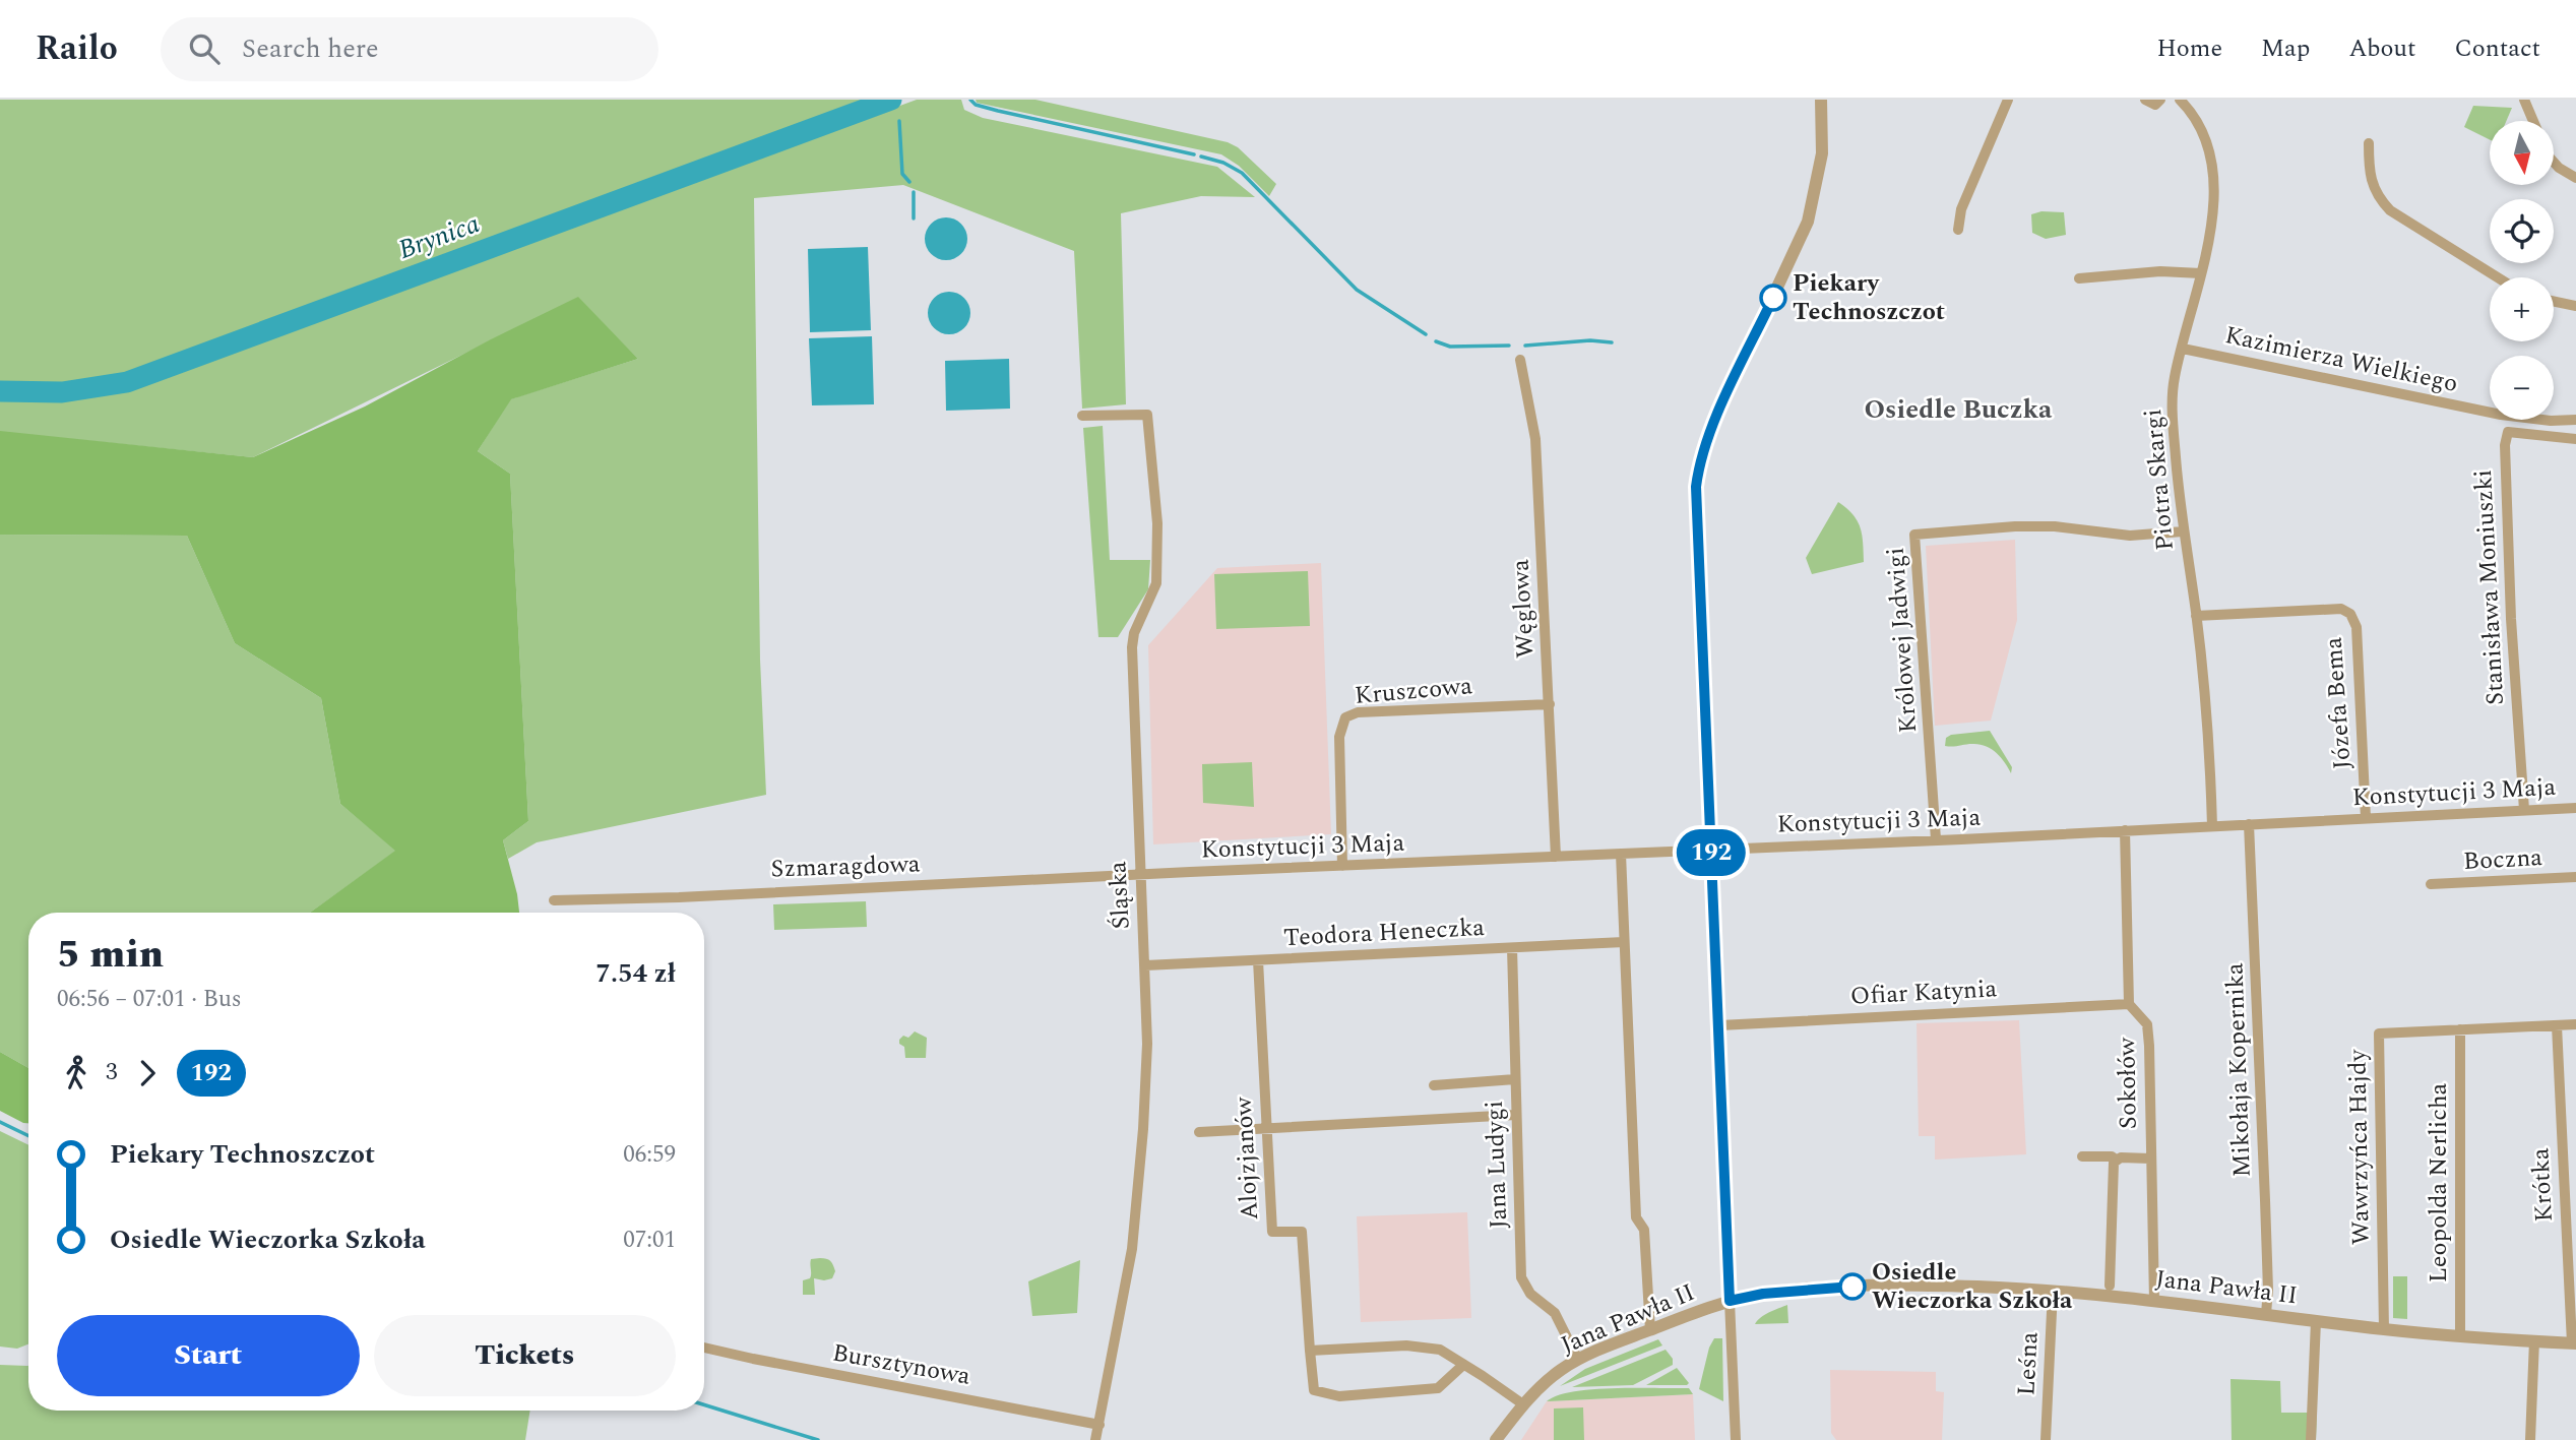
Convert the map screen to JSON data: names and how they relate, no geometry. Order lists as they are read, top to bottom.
{
  "streets": {
    "street": [
      "Kazimierza Wielkiego",
      "Piotra Skargi",
      "Stanisława Moniuszki",
      "Węglowa",
      "Królowej Jadwigi",
      "Kruszcowa",
      "Józefa Bema",
      "Konstytucji 3 Maja",
      "Boczna",
      "Szmaragdowa",
      "Śląska",
      "Teodora Heneczka",
      "Ofiar Katynia",
      "Mikołaja Kopernika",
      "Sokołów",
      "Wawrzyńca Hajdy",
      "Alojzjanów",
      "Jana Ludygi",
      "Leopolda Nerlicha",
      "Krótka",
      "Jana Pawła II",
      "Leśna",
      "Bursztynowa"
    ]
  },
  "crossings": [
    ["Kazimierza Wielkiego", "Piotra Skargi"],
    ["Piotra Skargi", "Królowej Jadwigi"],
    ["Piotra Skargi", "Józefa Bema"],
    ["Piotra Skargi", "Konstytucji 3 Maja"],
    ["Stanisława Moniuszki", "Konstytucji 3 Maja"],
    ["Węglowa", "Kruszcowa"],
    ["Węglowa", "Konstytucji 3 Maja"],
    ["Królowej Jadwigi", "Konstytucji 3 Maja"],
    ["Kruszcowa", "Konstytucji 3 Maja"],
    ["Józefa Bema", "Konstytucji 3 Maja"],
    ["Konstytucji 3 Maja", "Szmaragdowa"],
    ["Konstytucji 3 Maja", "Śląska"],
    ["Konstytucji 3 Maja", "Mikołaja Kopernika"],
    ["Konstytucji 3 Maja", "Sokołów"],
    ["Szmaragdowa", "Śląska"],
    ["Śląska", "Teodora Heneczka"],
    ["Śląska", "Bursztynowa"],
    ["Teodora Heneczka", "Alojzjanów"],
    ["Teodora Heneczka", "Jana Ludygi"],
    ["Ofiar Katynia", "Sokołów"],
    ["Mikołaja Kopernika", "Jana Pawła II"],
    ["Sokołów", "Jana Pawła II"],
    ["Wawrzyńca Hajdy", "Leopolda Nerlicha"],
    ["Wawrzyńca Hajdy", "Krótka"],
    ["Wawrzyńca Hajdy", "Jana Pawła II"],
    ["Jana Ludygi", "Jana Pawła II"],
    ["Leopolda Nerlicha", "Jana Pawła II"],
    ["Krótka", "Jana Pawła II"],
    ["Jana Pawła II", "Leśna"]
  ],
  "districts": ["Osiedle Buczka"],
  "water": ["Brynica"],
  "places": ["Piekary Technoszczot", "Osiedle Wieczorka Szkoła"],
  "lines": ["bus line 192"],
  "north": "bottom",
  "page": {
    "header": "Railo",
    "search": "Search here",
    "nav": [
      "Home",
      "Map",
      "About",
      "Contact"
    ],
    "on_map": "192",
    "map_buttons": ["+", "−"],
    "heading": ["5 min", "06:56 – 07:01 · Bus", "7.54 zł"],
    "legs": ["3", "192"],
    "list": [
      {
        "name": "Piekary Technoszczot",
        "value": "06:59"
      },
      {
        "name": "Osiedle Wieczorka Szkoła",
        "value": "07:01"
      }
    ],
    "buttons": ["Start", "Tickets"]
  }
}
